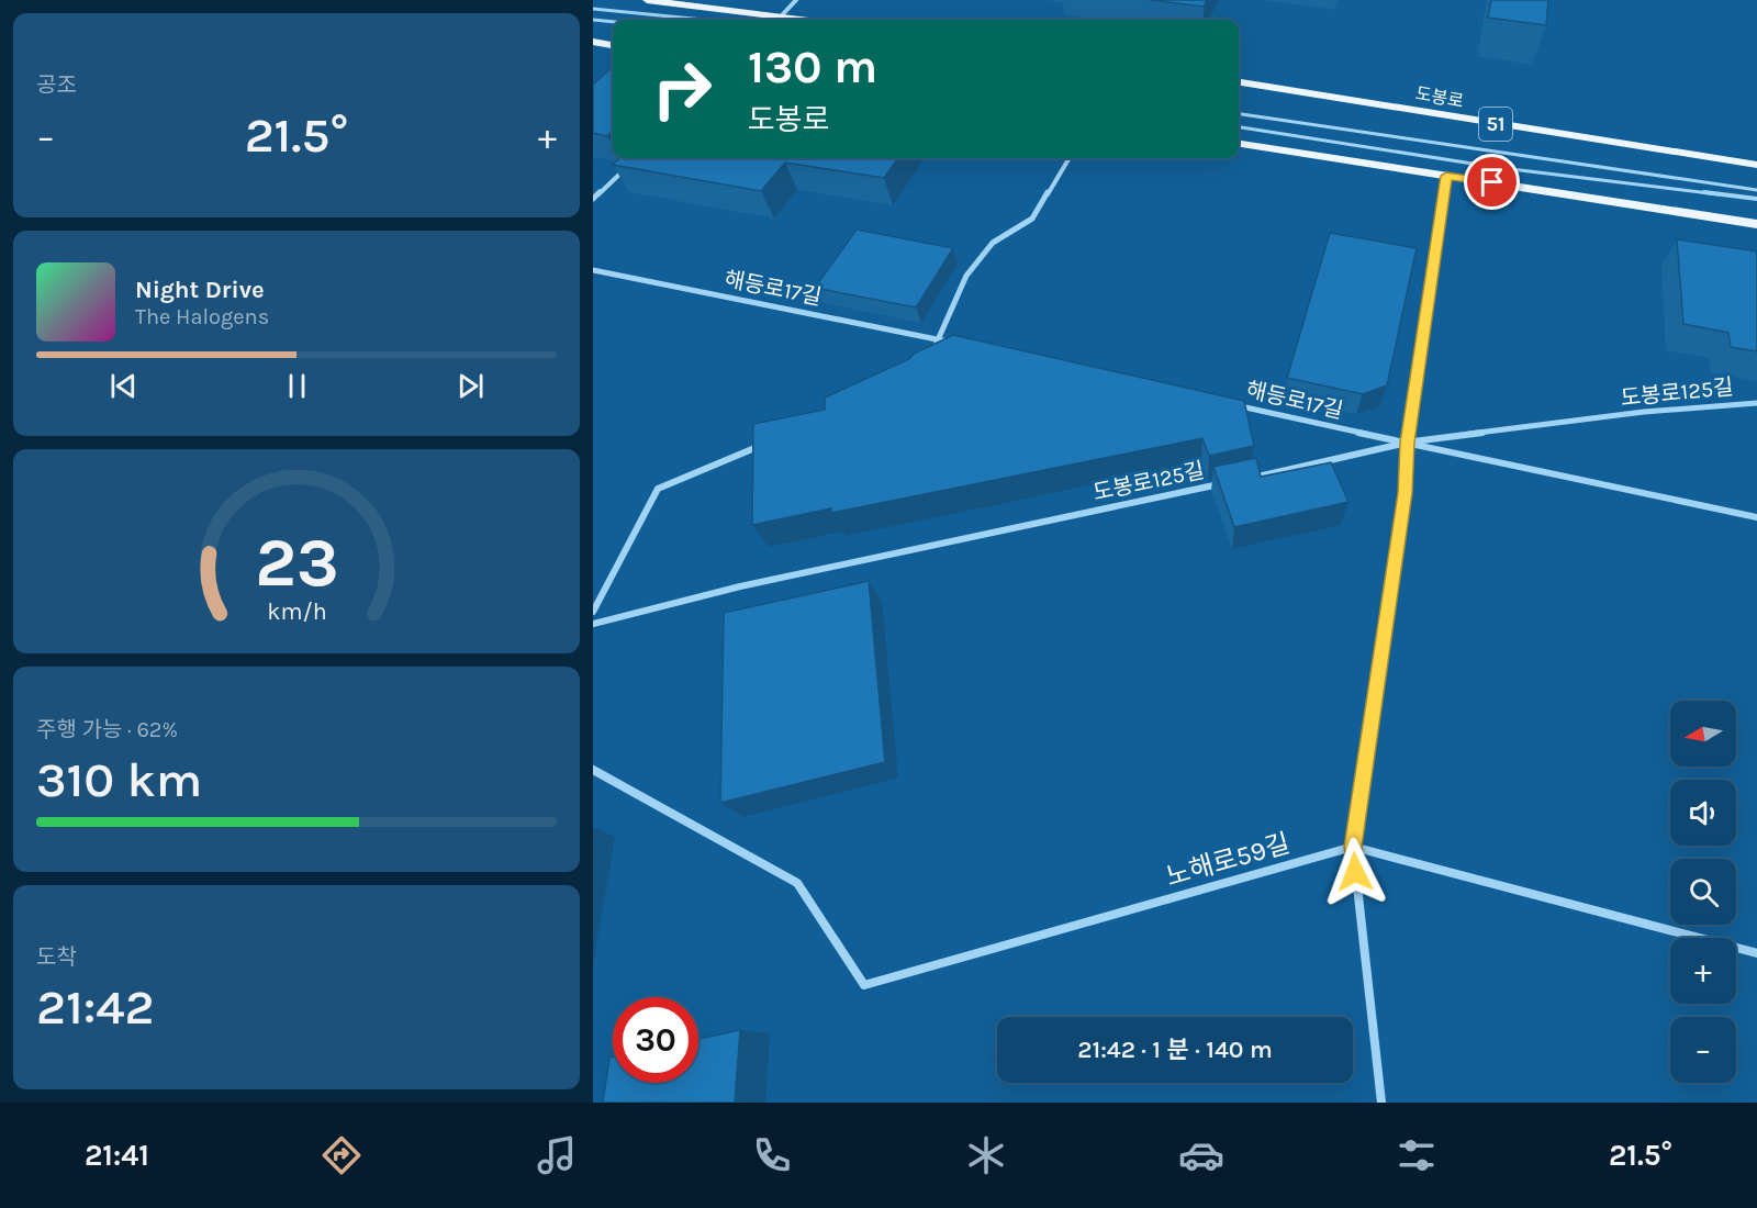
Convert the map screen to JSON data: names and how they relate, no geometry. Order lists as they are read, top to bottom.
{
  "streets": {
    "main road": ["도봉로", "51"],
    "street": ["해등로17길", "도봉로125길", "노해로59길"]
  },
  "crossings": [
    ["해등로17길", "도봉로125길"]
  ],
  "north": "left",
  "page": {
    "tile": [
      "공조",
      ["주행 가능 · 62%", "310 km"],
      ["도착", "21:42"]
    ],
    "turn": ["130 m", "도봉로"],
    "heat": ["−", "21.5°", "+"],
    "song": ["Night Drive", "The Halogens"],
    "map_buttons": ["+", "−"],
    "limit": "30",
    "trip": "21:42 · 1 분 · 140 m",
    "tabs": ["21:41", "21.5°"],
    "gauge": ["23", "km/h"]
  }
}
